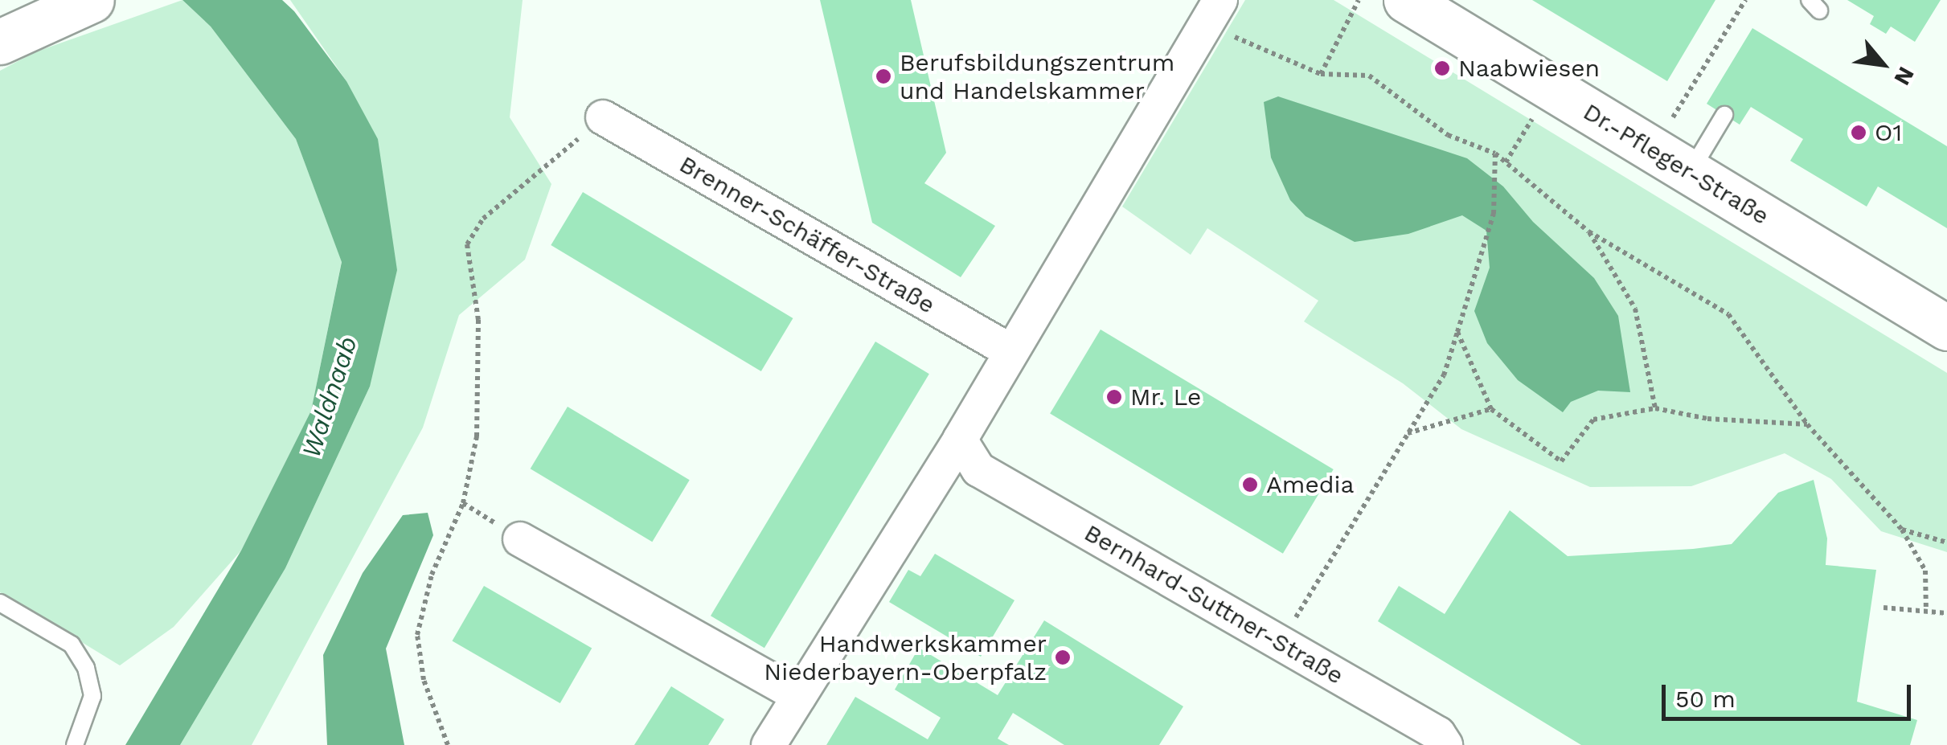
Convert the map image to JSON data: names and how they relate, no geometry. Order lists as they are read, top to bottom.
{
  "streets": {
    "street": ["Dr.-Pfleger-Straße", "Brenner-Schäffer-Straße", "Bernhard-Suttner-Straße"]
  },
  "water": ["Waldnaab"],
  "places": [
    "Naabwiesen",
    "Berufsbildungszentrum und Handelskammer",
    "O1",
    "Mr. Le",
    "Amedia",
    "Handwerkskammer Niederbayern-Oberpfalz"
  ],
  "scale_bar": "50 m",
  "north": "bottom right"
}
